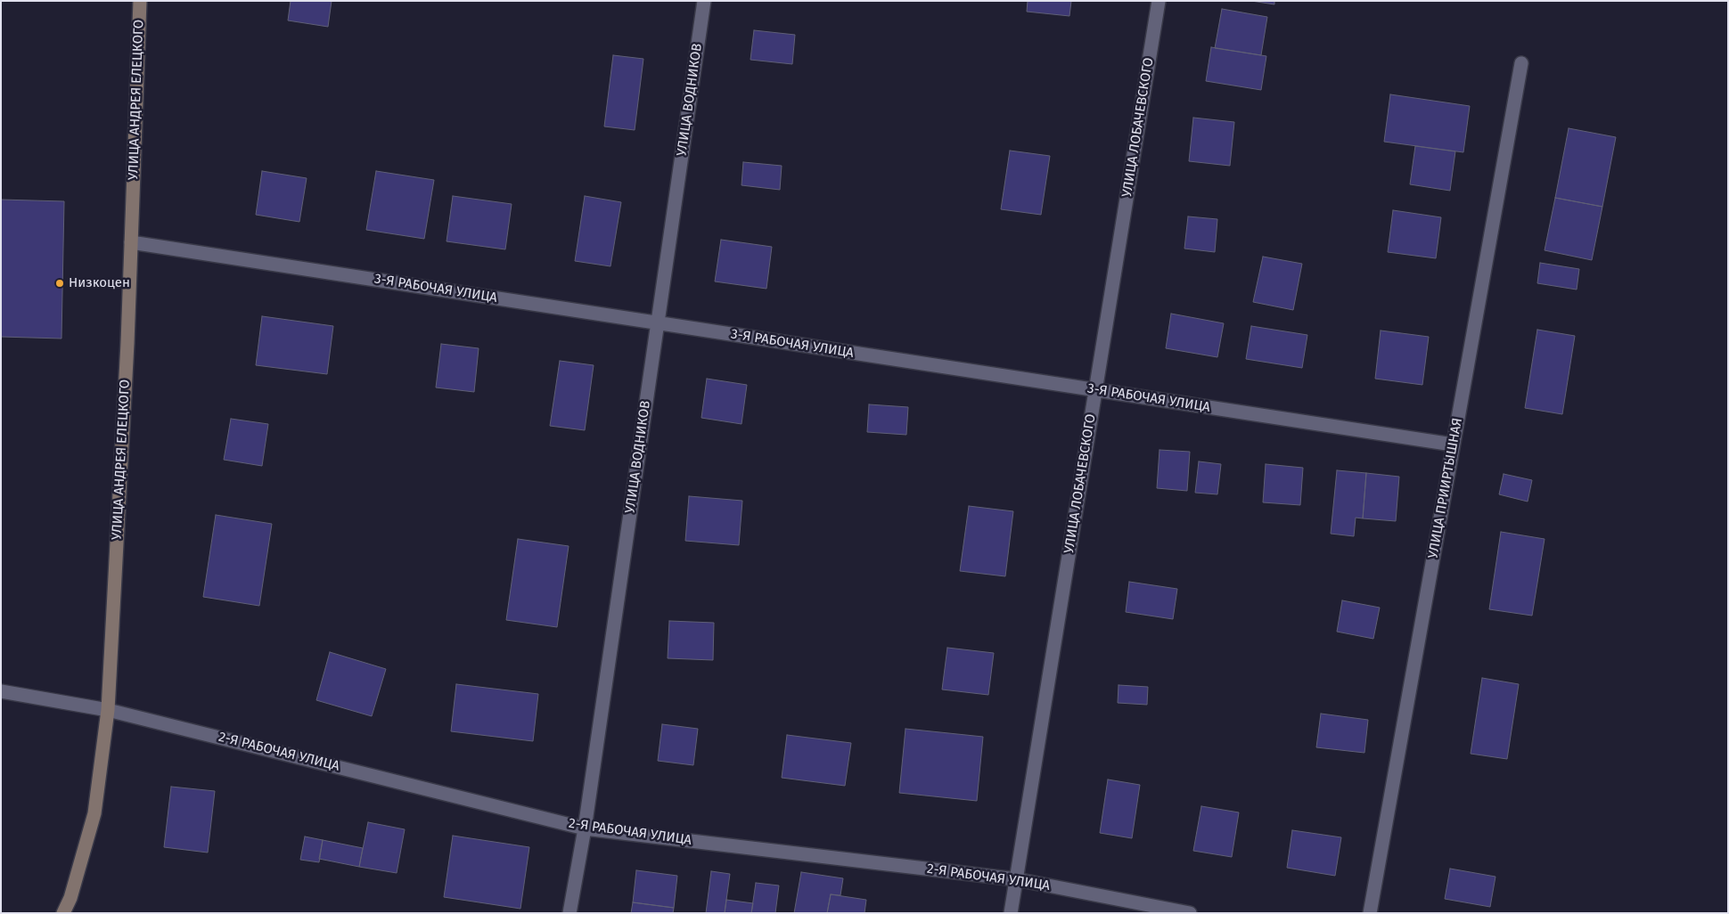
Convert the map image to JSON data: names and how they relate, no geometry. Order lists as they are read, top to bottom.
{
  "streets": {
    "main road": ["УЛИЦА АНДРЕЯ ЕЛЕЦКОГО"],
    "street": [
      "УЛИЦА ВОДНИКОВ",
      "УЛИЦА ЛОБАЧЕВСКОГО",
      "3-Я РАБОЧАЯ УЛИЦА",
      "УЛИЦА ПРИИРТЫШНАЯ",
      "2-Я РАБОЧАЯ УЛИЦА"
    ]
  },
  "crossings": [
    ["УЛИЦА АНДРЕЯ ЕЛЕЦКОГО", "3-Я РАБОЧАЯ УЛИЦА"],
    ["УЛИЦА АНДРЕЯ ЕЛЕЦКОГО", "2-Я РАБОЧАЯ УЛИЦА"],
    ["УЛИЦА ВОДНИКОВ", "3-Я РАБОЧАЯ УЛИЦА"],
    ["УЛИЦА ВОДНИКОВ", "2-Я РАБОЧАЯ УЛИЦА"],
    ["УЛИЦА ЛОБАЧЕВСКОГО", "3-Я РАБОЧАЯ УЛИЦА"],
    ["УЛИЦА ЛОБАЧЕВСКОГО", "2-Я РАБОЧАЯ УЛИЦА"],
    ["3-Я РАБОЧАЯ УЛИЦА", "УЛИЦА ПРИИРТЫШНАЯ"]
  ],
  "places": ["Низкоцен"]
}
